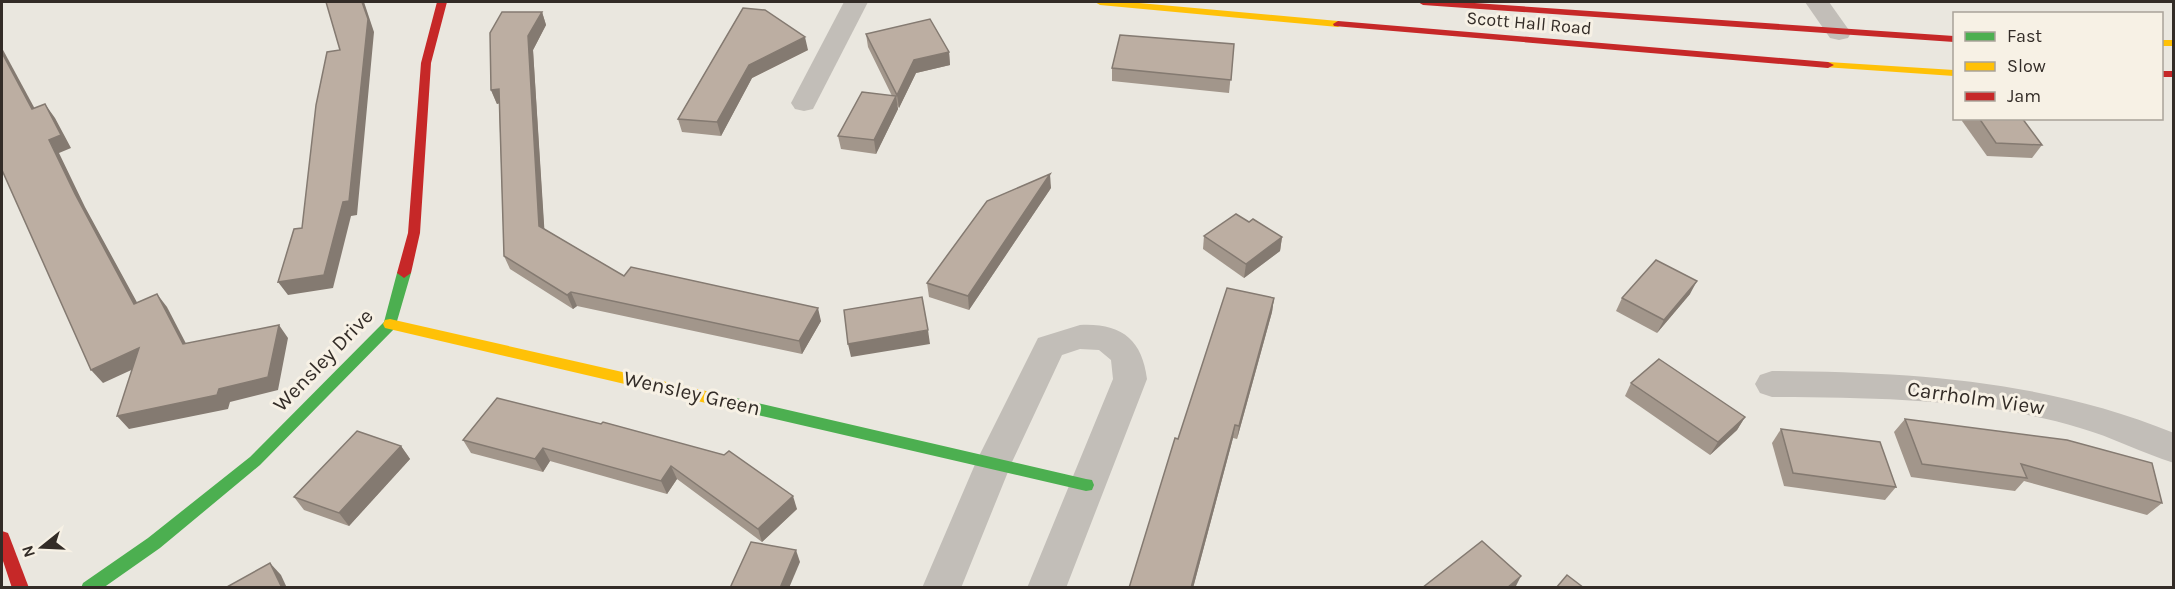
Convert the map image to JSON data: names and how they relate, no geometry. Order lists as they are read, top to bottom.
{
  "streets": {
    "main road": ["Scott Hall Road", "Wensley Drive", "Wensley Green"],
    "street": ["Carrholm View"]
  },
  "crossings": [
    ["Wensley Drive", "Wensley Green"]
  ],
  "legend": ["Fast", "Slow", "Jam"],
  "north": "left"
}
